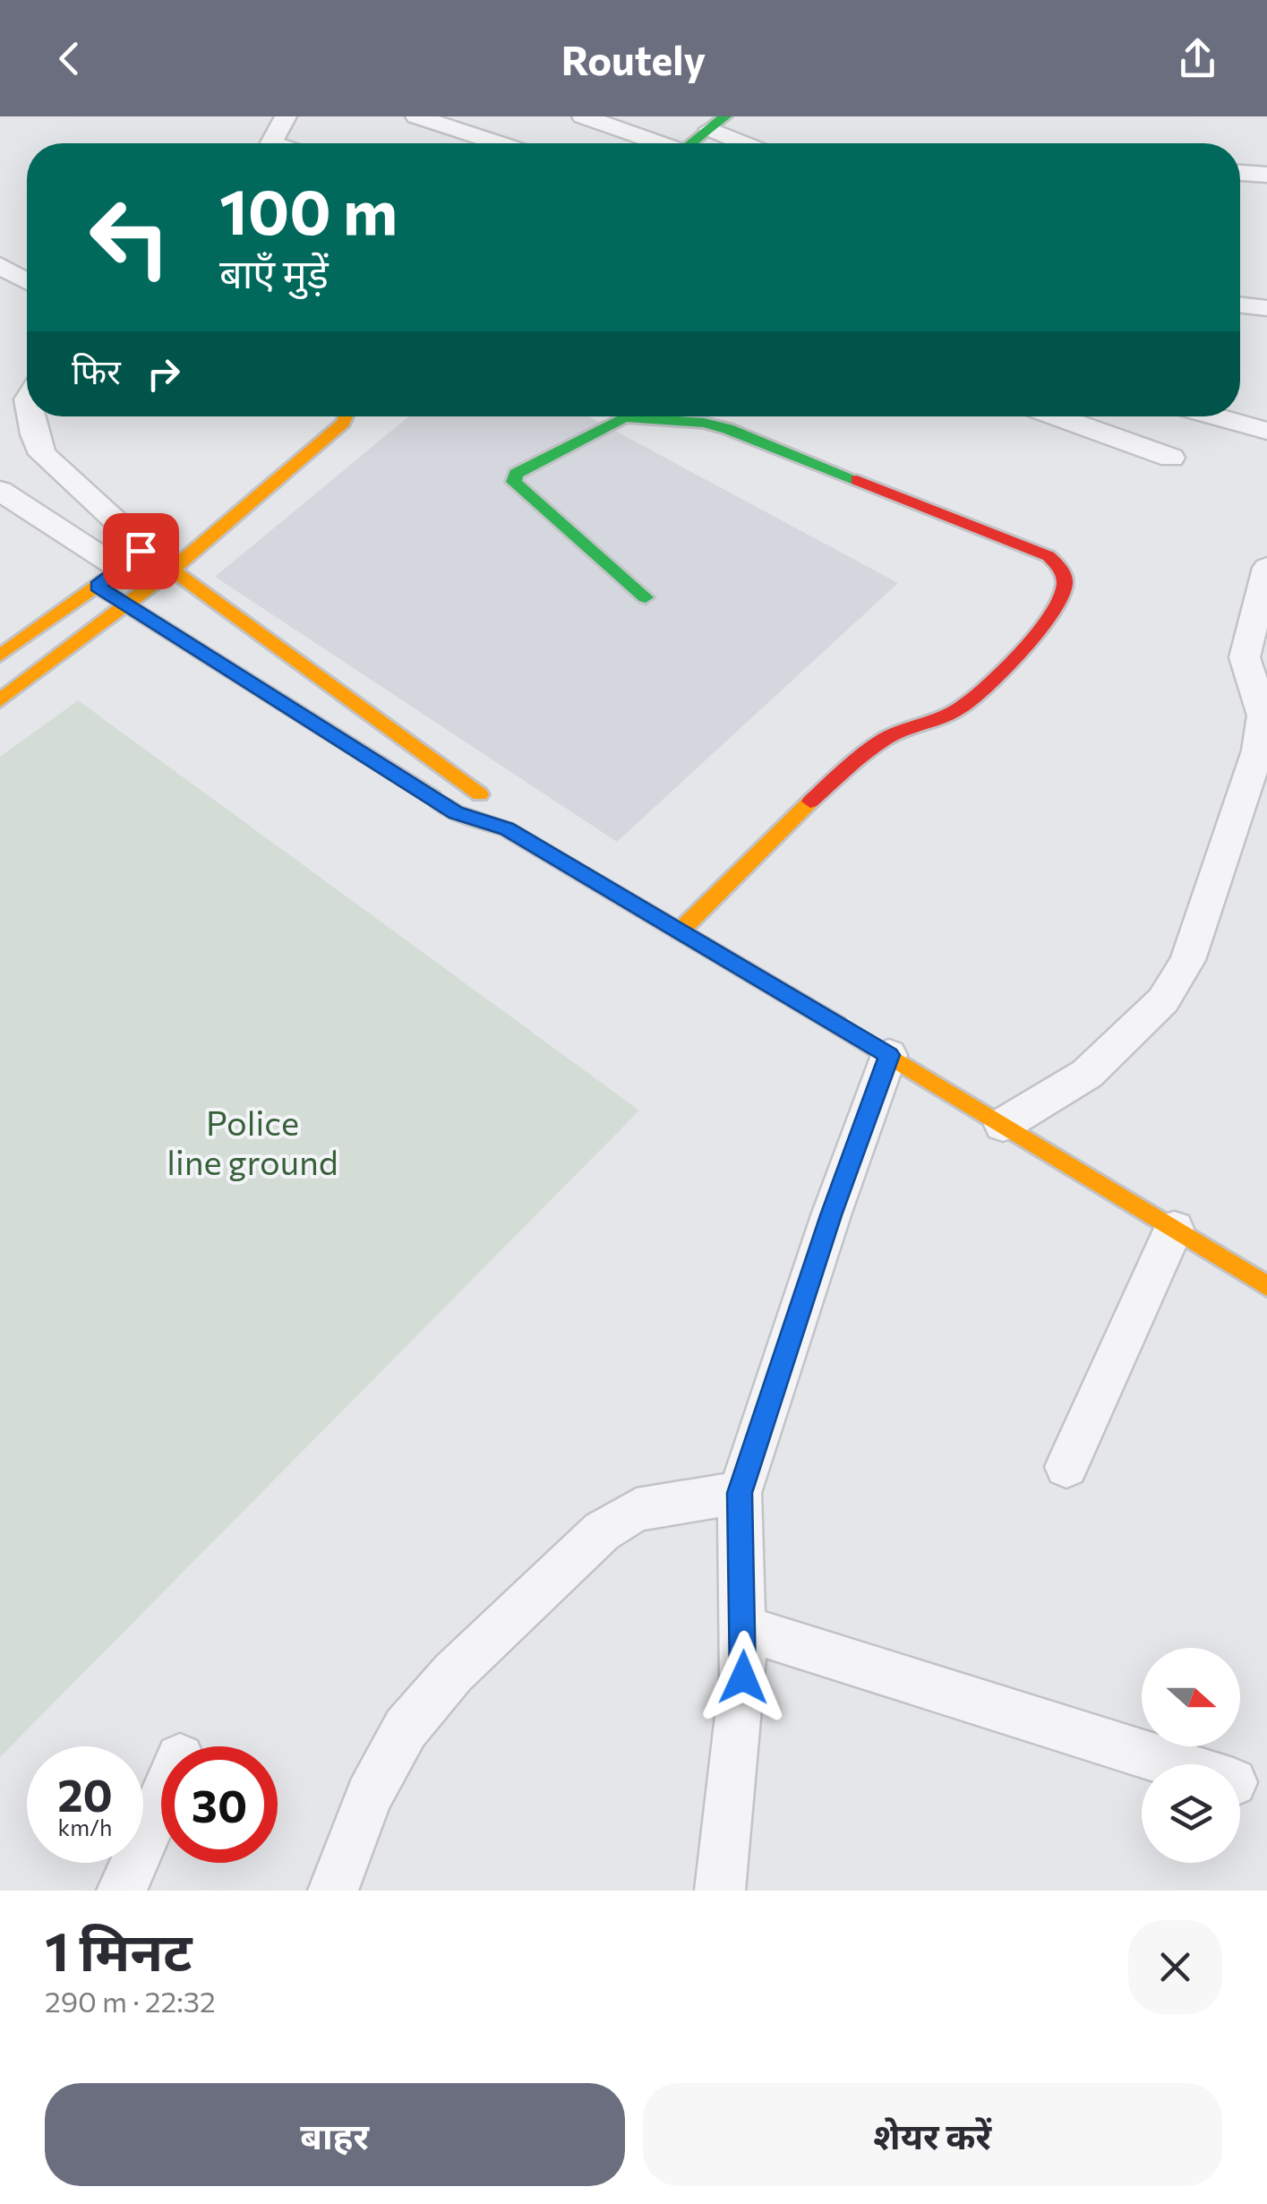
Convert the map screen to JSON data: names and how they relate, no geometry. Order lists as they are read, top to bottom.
{
  "parks": ["Police line ground"],
  "north": "right",
  "page": {
    "header": "Routely",
    "turn": ["100 m", "बाएँ मुड़ें"],
    "then": "फिर",
    "speed": "20 km/h",
    "limit": "30",
    "heading": ["1 मिनट", "290 m · 22:32"],
    "buttons": ["बाहर", "शेयर करें"]
  }
}
